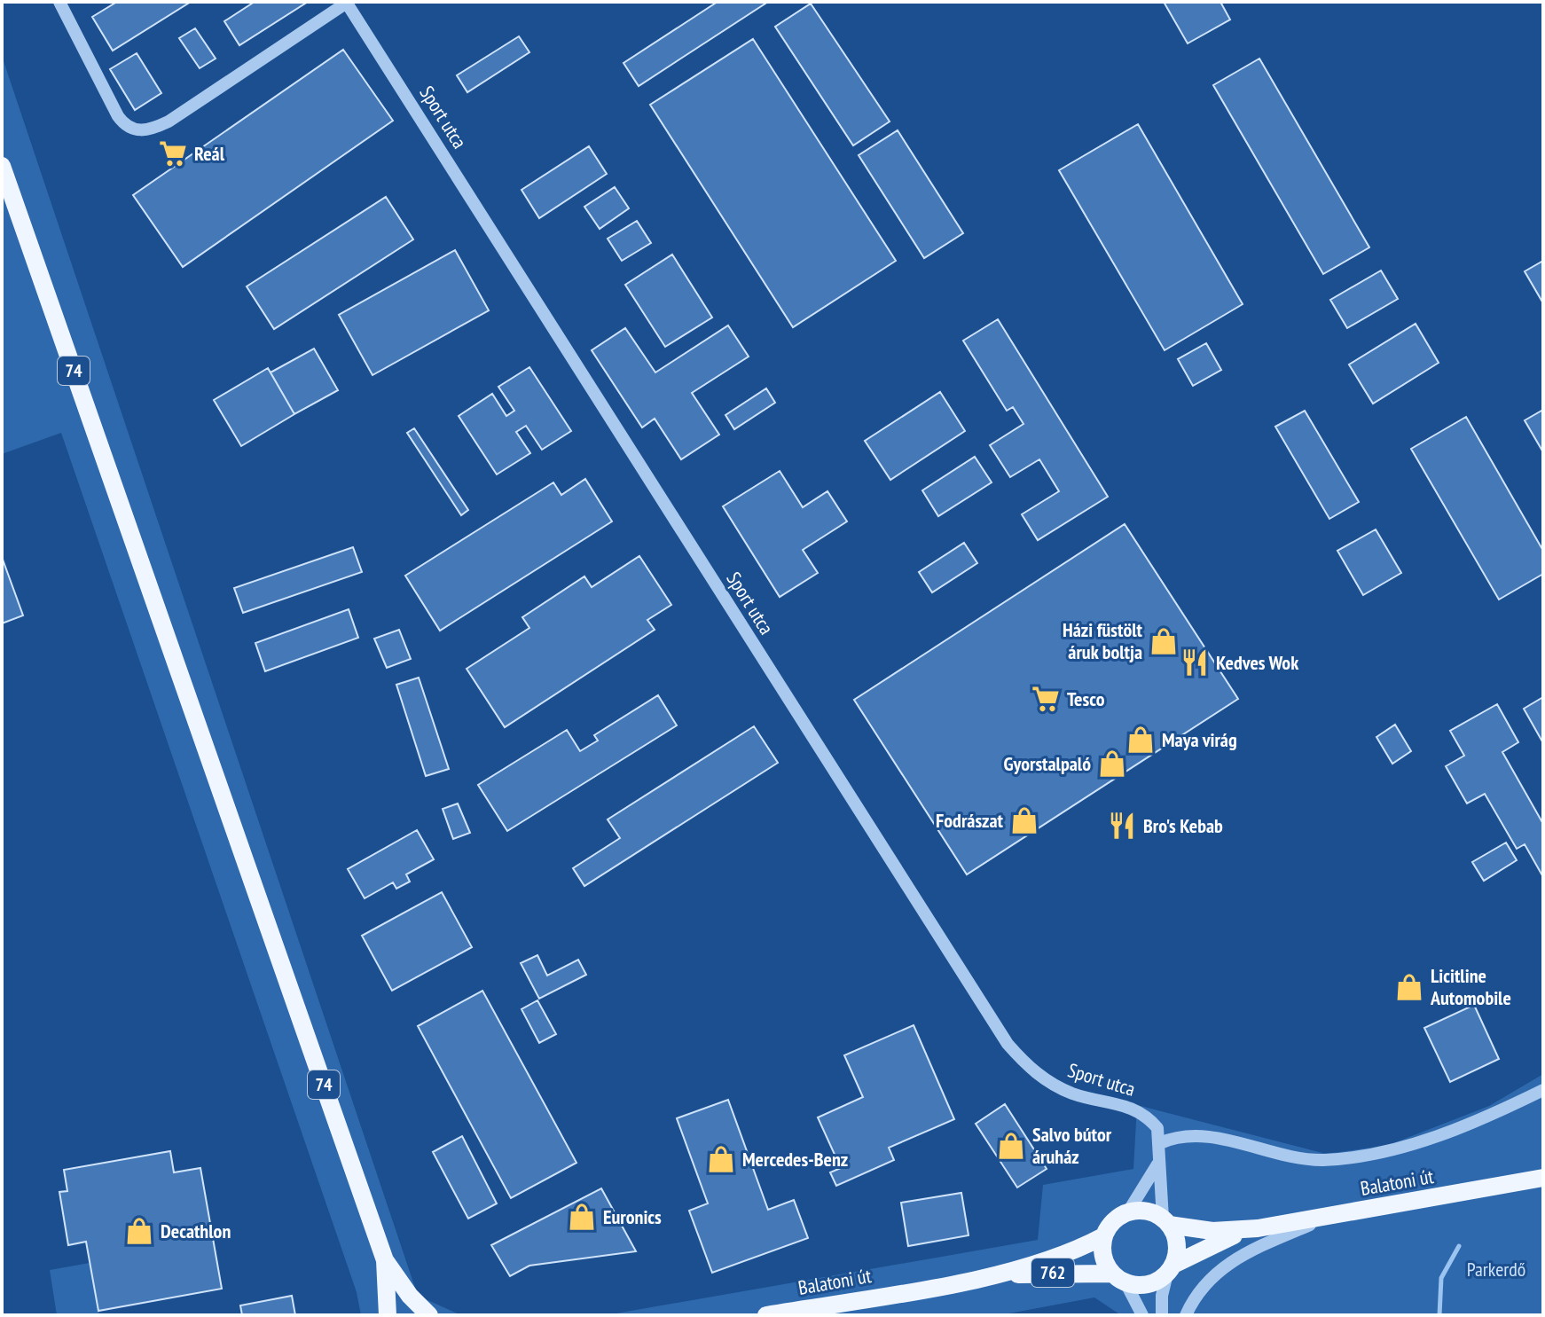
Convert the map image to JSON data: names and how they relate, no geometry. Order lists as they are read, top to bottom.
{
  "streets": {
    "main road": ["74", "Balatoni út", "762"],
    "street": ["Sport utca"]
  },
  "crossings": [
    ["Balatoni út", "762"]
  ],
  "parks": ["Parkerdő"],
  "places": {
    "supermarket": ["Reál", "Tesco"],
    "shop": [
      "Házi füstölt áruk boltja",
      "Maya virág",
      "Gyorstalpaló",
      "Fodrászat",
      "Licitline Automobile",
      "Salvo bútor áruház",
      "Mercedes-Benz",
      "Euronics",
      "Decathlon"
    ],
    "restaurant": ["Kedves Wok", "Bro's Kebab"]
  }
}
